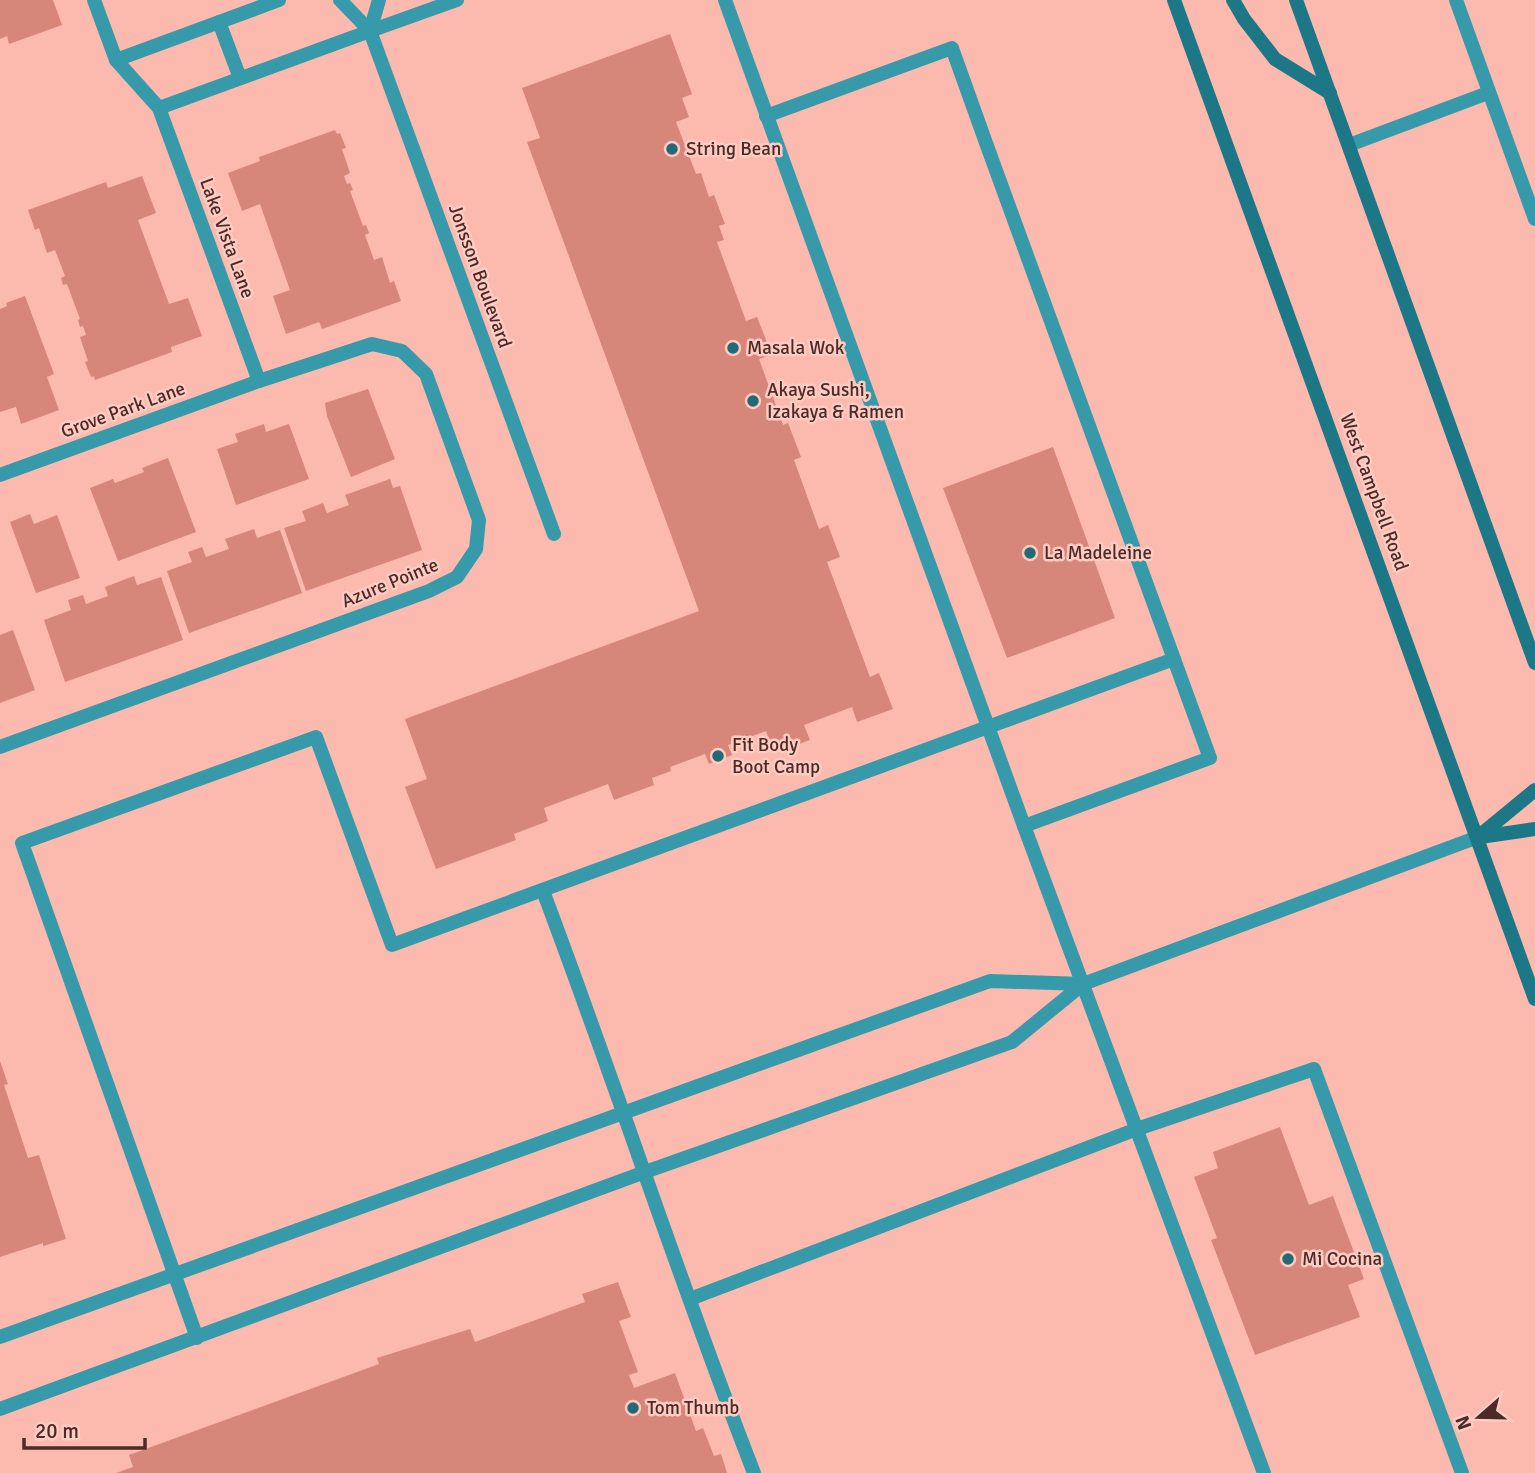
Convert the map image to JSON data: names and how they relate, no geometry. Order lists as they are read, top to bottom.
{
  "streets": {
    "main road": ["West Campbell Road"],
    "street": [
      "Lake Vista Lane",
      "Jonsson Boulevard",
      "Grove Park Lane",
      "Azure Pointe"
    ]
  },
  "crossings": [
    ["Lake Vista Lane", "Grove Park Lane"],
    ["Lake Vista Lane", "Azure Pointe"],
    ["Grove Park Lane", "Azure Pointe"]
  ],
  "places": [
    "String Bean",
    "Masala Wok",
    "Akaya Sushi, Izakaya & Ramen",
    "La Madeleine",
    "Fit Body Boot Camp",
    "Mi Cocina",
    "Tom Thumb"
  ],
  "scale_bar": "20 m",
  "north": "left"
}
